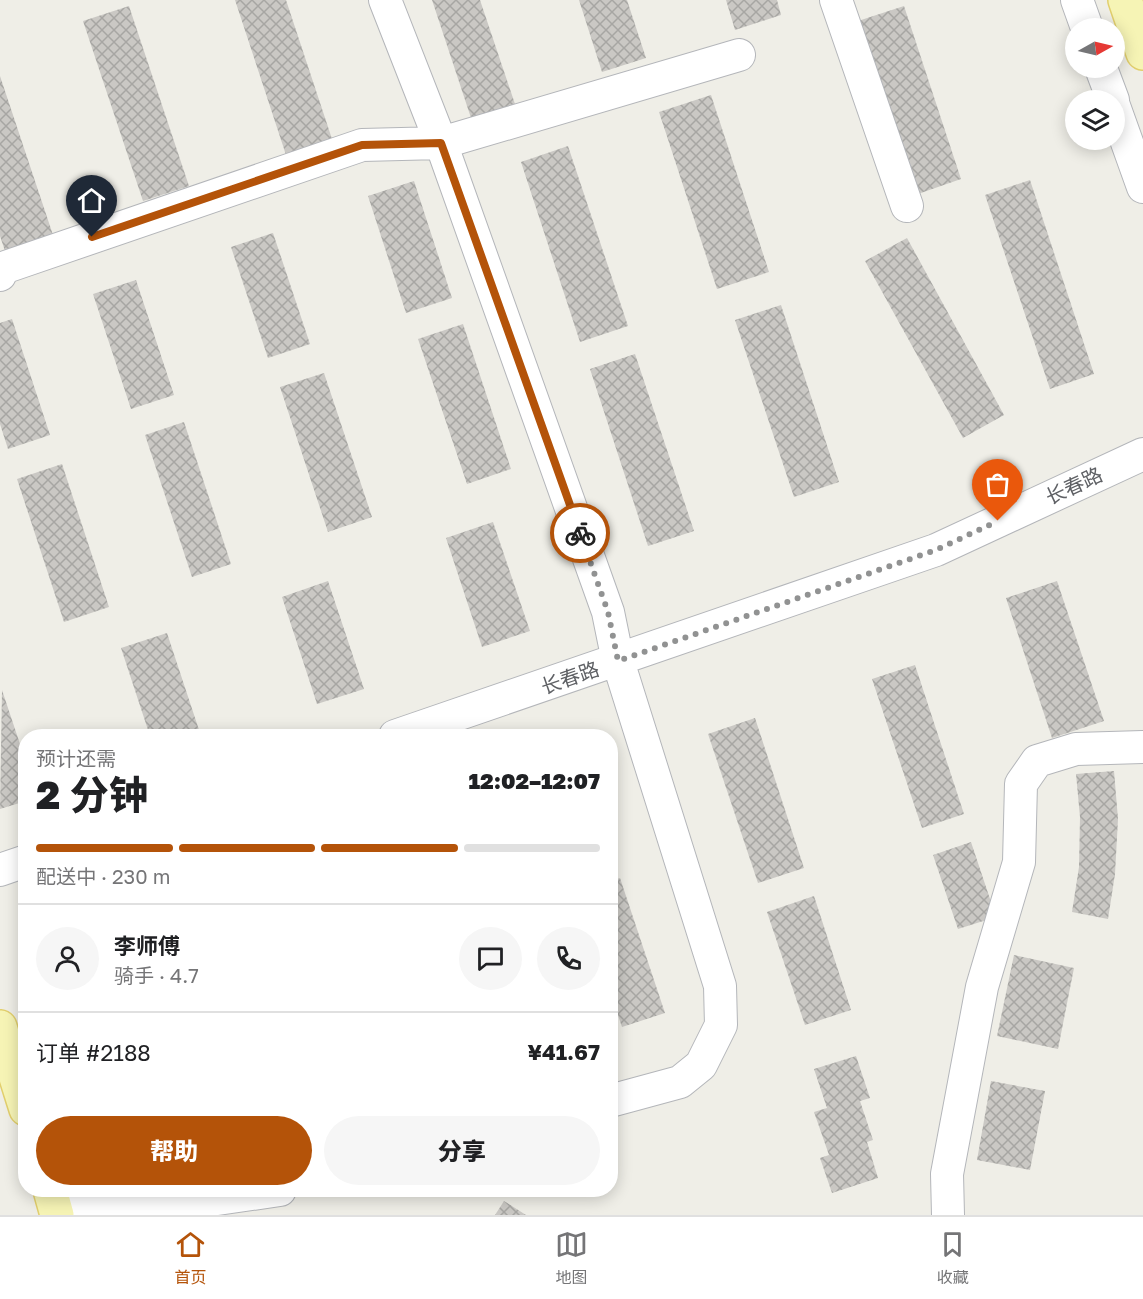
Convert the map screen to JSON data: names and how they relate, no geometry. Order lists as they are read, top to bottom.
{
  "streets": {
    "street": ["长春路"]
  },
  "north": "right",
  "page": {
    "heading": ["2 分钟", "预计还需", "12:02–12:07"],
    "panel": [
      "李师傅",
      "骑手 · 4.7",
      "订单 #2188",
      "¥41.67"
    ],
    "bar": "配送中 · 230 m",
    "buttons": ["帮助", "分享"],
    "tabs": ["首页", "地图", "收藏"]
  }
}
